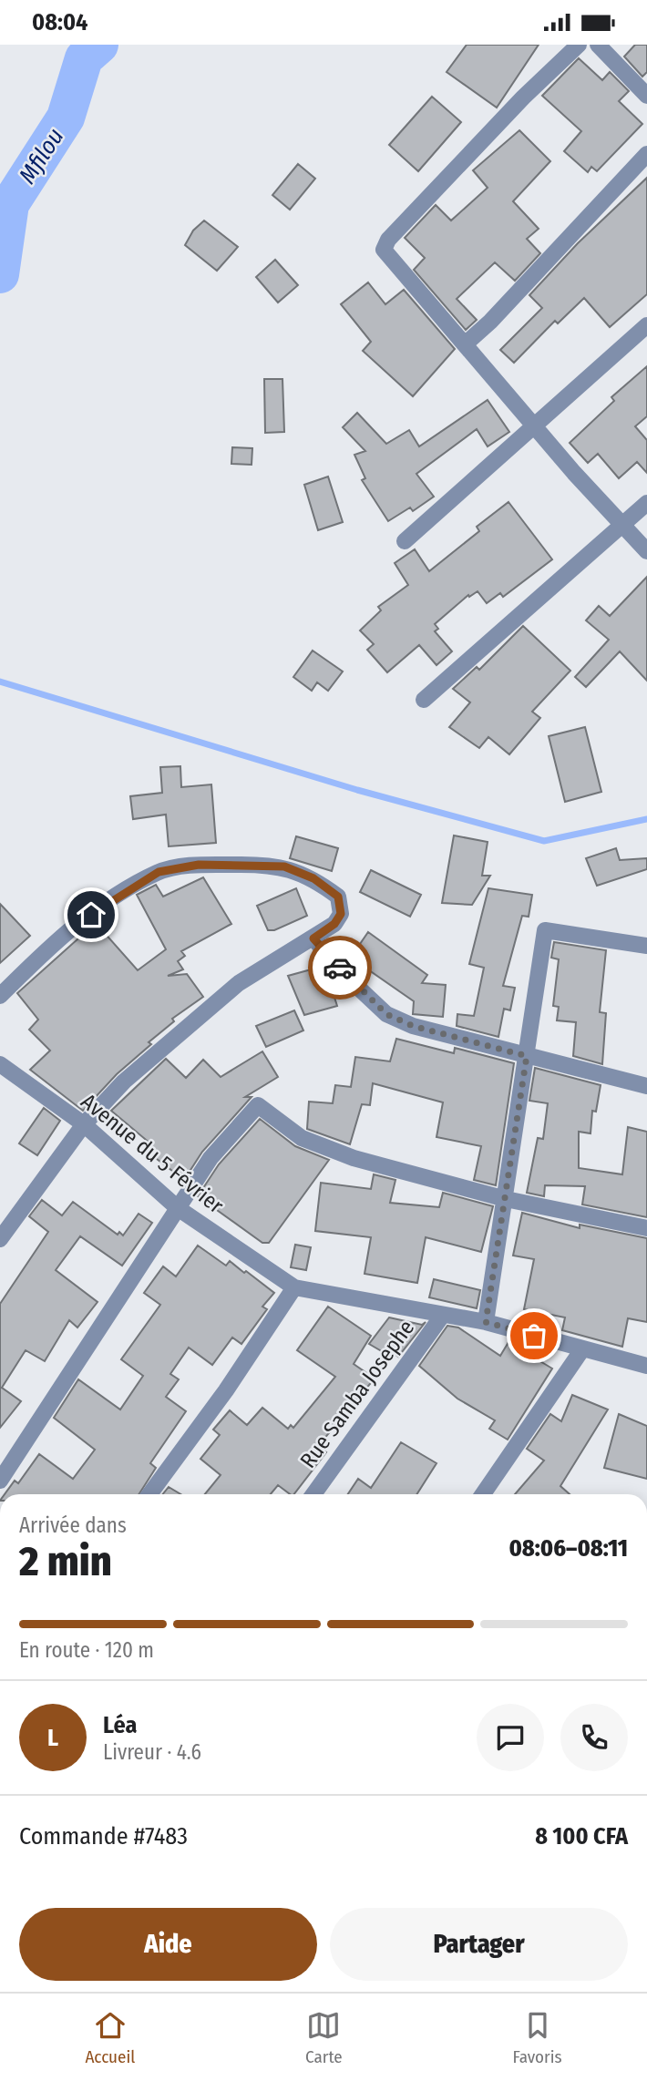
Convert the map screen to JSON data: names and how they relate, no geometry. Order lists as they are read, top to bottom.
{
  "streets": {
    "street": ["Avenue du 5 Février", "Rue Samba Josephe"]
  },
  "crossings": [
    ["Avenue du 5 Février", "Rue Samba Josephe"]
  ],
  "water": ["Mfilou"],
  "page": {
    "status": "08:04",
    "heading": ["2 min", "Arrivée dans", "08:06–08:11"],
    "panel": [
      "Léa",
      "Livreur · 4.6",
      "Commande #7483",
      "8 100 CFA"
    ],
    "bar": "En route · 120 m",
    "round": "L",
    "buttons": ["Aide", "Partager"],
    "tabs": ["Accueil", "Carte", "Favoris"]
  }
}
